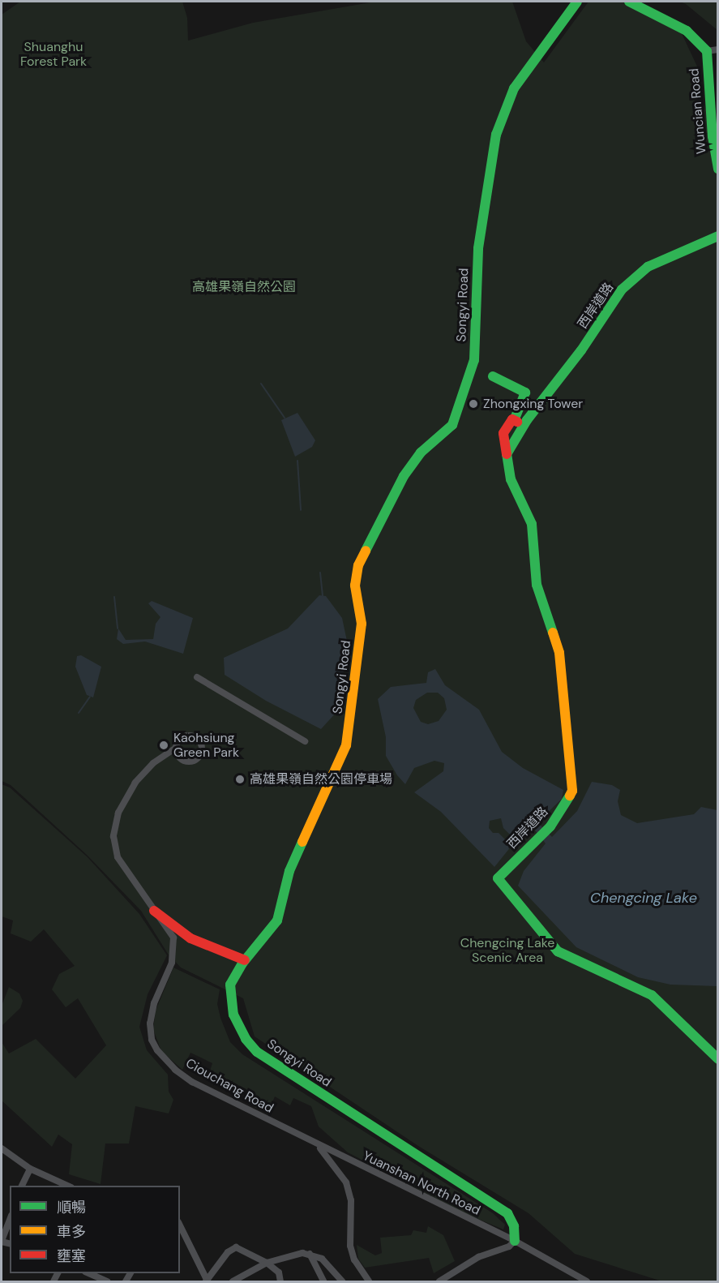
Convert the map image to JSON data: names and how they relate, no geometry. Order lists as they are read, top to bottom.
{
  "streets": {
    "street": [
      "Wuncian Road",
      "Songyi Road",
      "西岸道路",
      "Ciouchang Road",
      "Yuanshan North Road"
    ]
  },
  "crossings": [
    ["Songyi Road", "Yuanshan North Road"],
    ["Ciouchang Road", "Yuanshan North Road"]
  ],
  "water": ["Chengcing Lake"],
  "parks": ["Shuanghu Forest Park", "高雄果嶺自然公園", "Chengcing Lake Scenic Area"],
  "places": ["Zhongxing Tower", "Kaohsiung Green Park", "高雄果嶺自然公園停車場"],
  "legend": ["順暢", "車多", "壅塞"]
}
